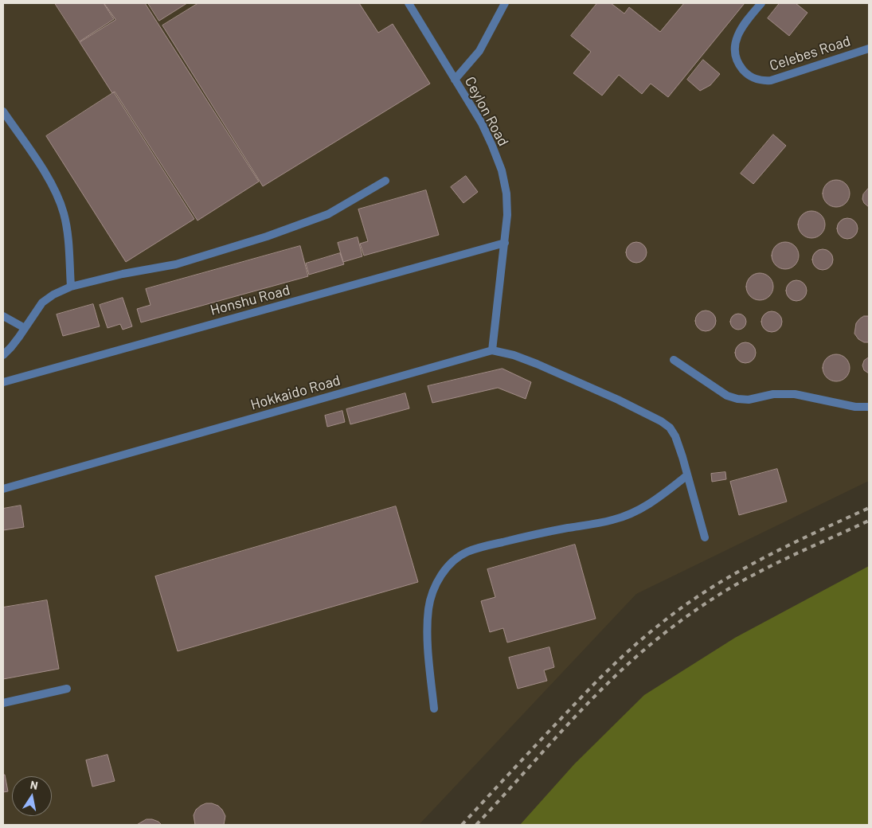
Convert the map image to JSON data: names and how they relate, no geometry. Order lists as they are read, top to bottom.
{
  "streets": {
    "street": [
      "Celebes Road",
      "Ceylon Road",
      "Honshu Road",
      "Hokkaido Road"
    ]
  },
  "crossings": [
    ["Ceylon Road", "Honshu Road"]
  ],
  "north": "top"
}
